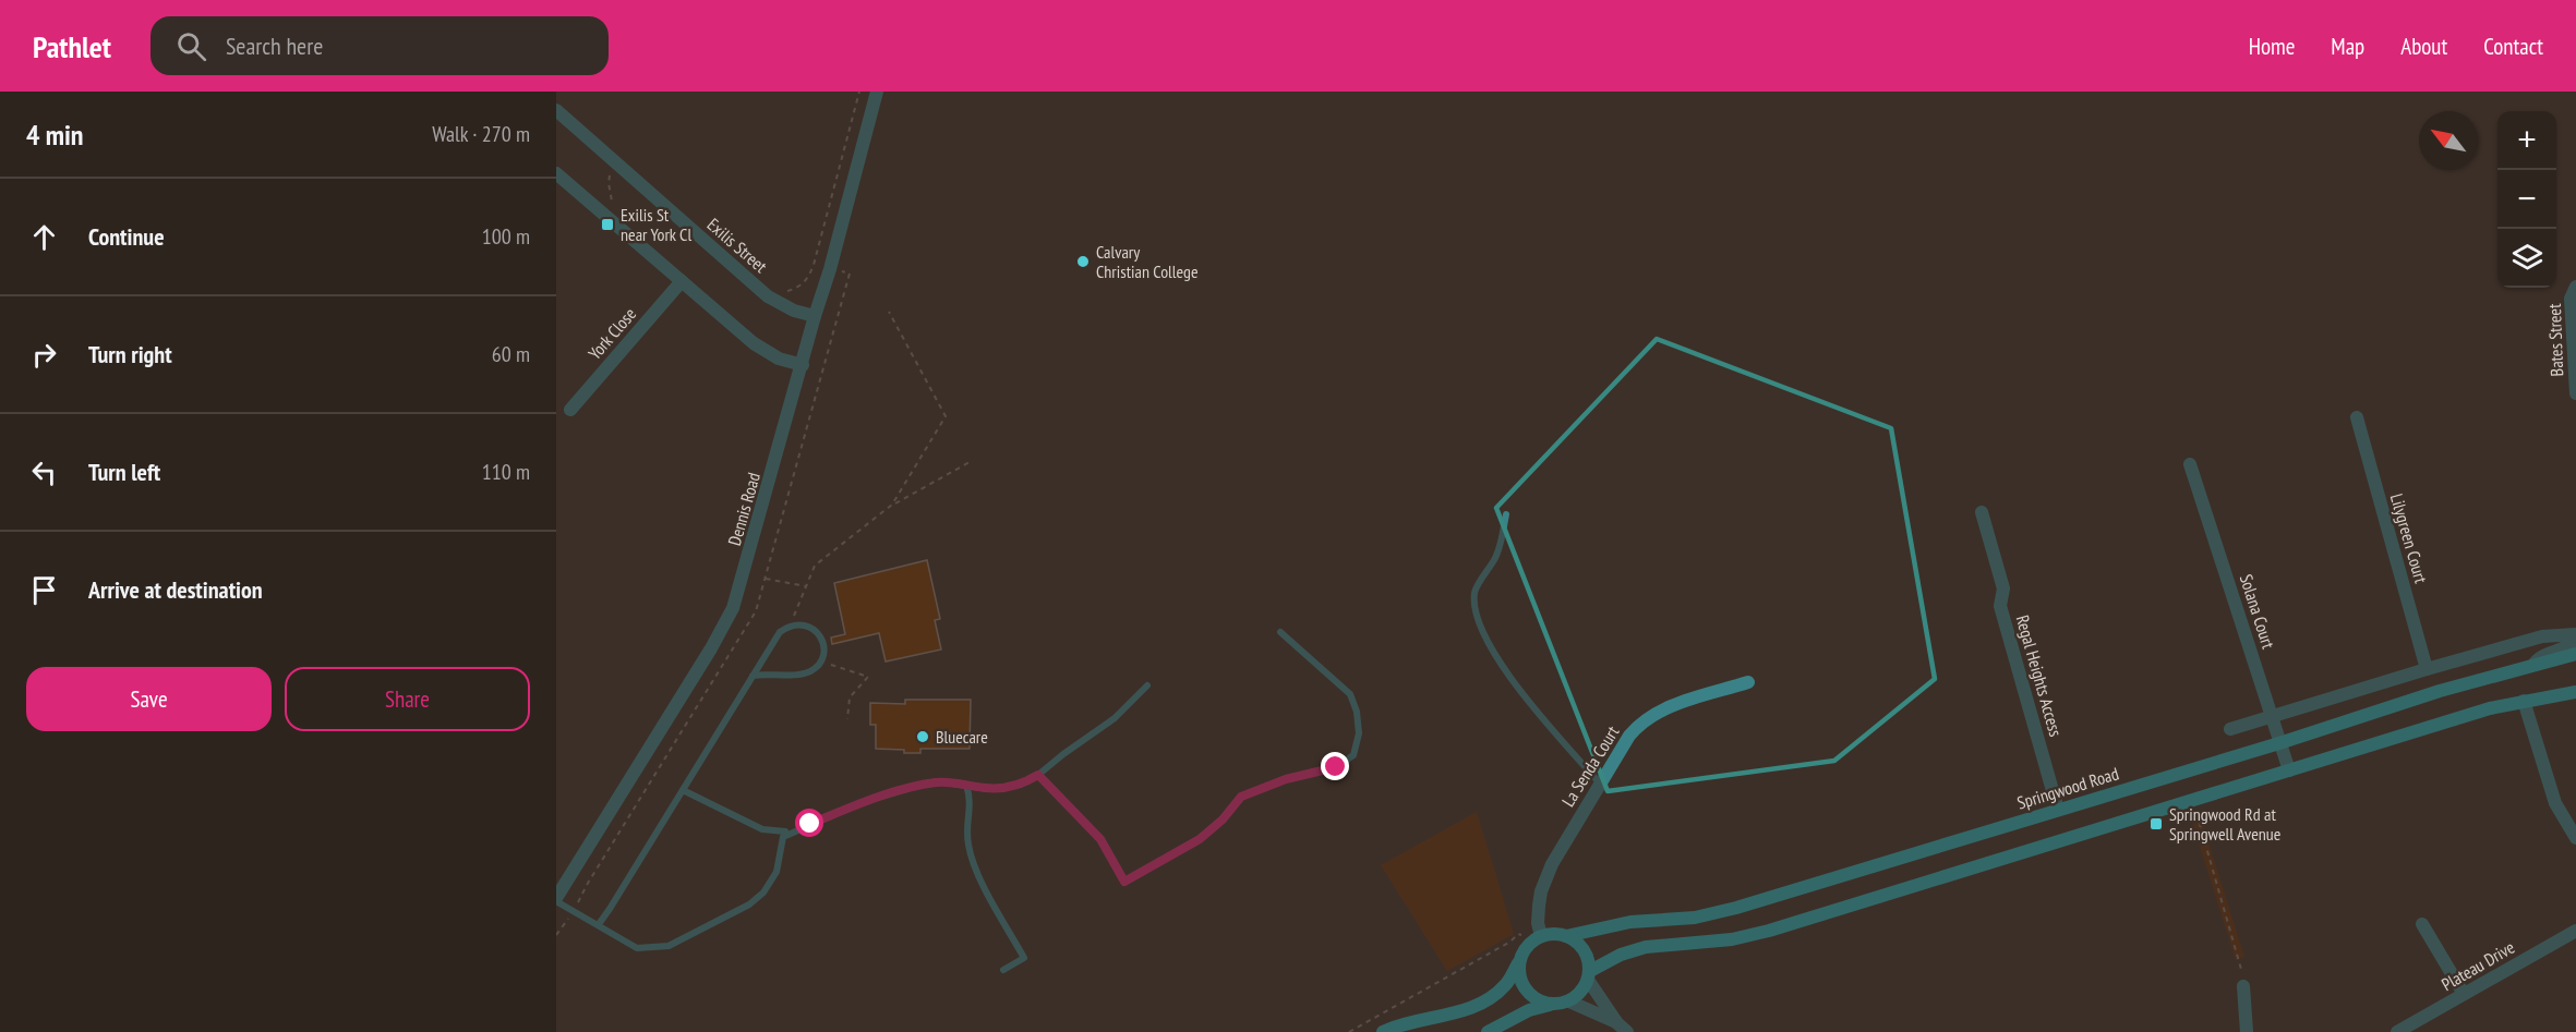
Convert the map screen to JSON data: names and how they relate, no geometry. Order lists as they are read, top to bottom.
{
  "streets": {
    "main road": ["Springwood Road"],
    "street": [
      "Exilis Street",
      "York Close",
      "Bates Street",
      "Dennis Road",
      "Lilygreen Court",
      "Solana Court",
      "Regal Heights Access",
      "La Senda Court",
      "Plateau Drive"
    ]
  },
  "crossings": [
    ["Exilis Street", "Dennis Road"],
    ["Solana Court", "Springwood Road"],
    ["Regal Heights Access", "Springwood Road"],
    ["La Senda Court", "Springwood Road"]
  ],
  "places": {
    "transit": ["Exilis St near York Cl", "Springwood Rd at Springwell Avenue"],
    "other": ["Calvary Christian College", "Bluecare"]
  },
  "north": "top left",
  "page": {
    "header": "Pathlet",
    "search": "Search here",
    "nav": [
      "Home",
      "Map",
      "About",
      "Contact"
    ],
    "heading": ["4 min", "Walk · 270 m"],
    "map_buttons": ["+", "−"],
    "list": [
      ["Continue", "100 m"],
      ["Turn right", "60 m"],
      ["Turn left", "110 m"],
      "Arrive at destination"
    ],
    "buttons": ["Save", "Share"]
  }
}
